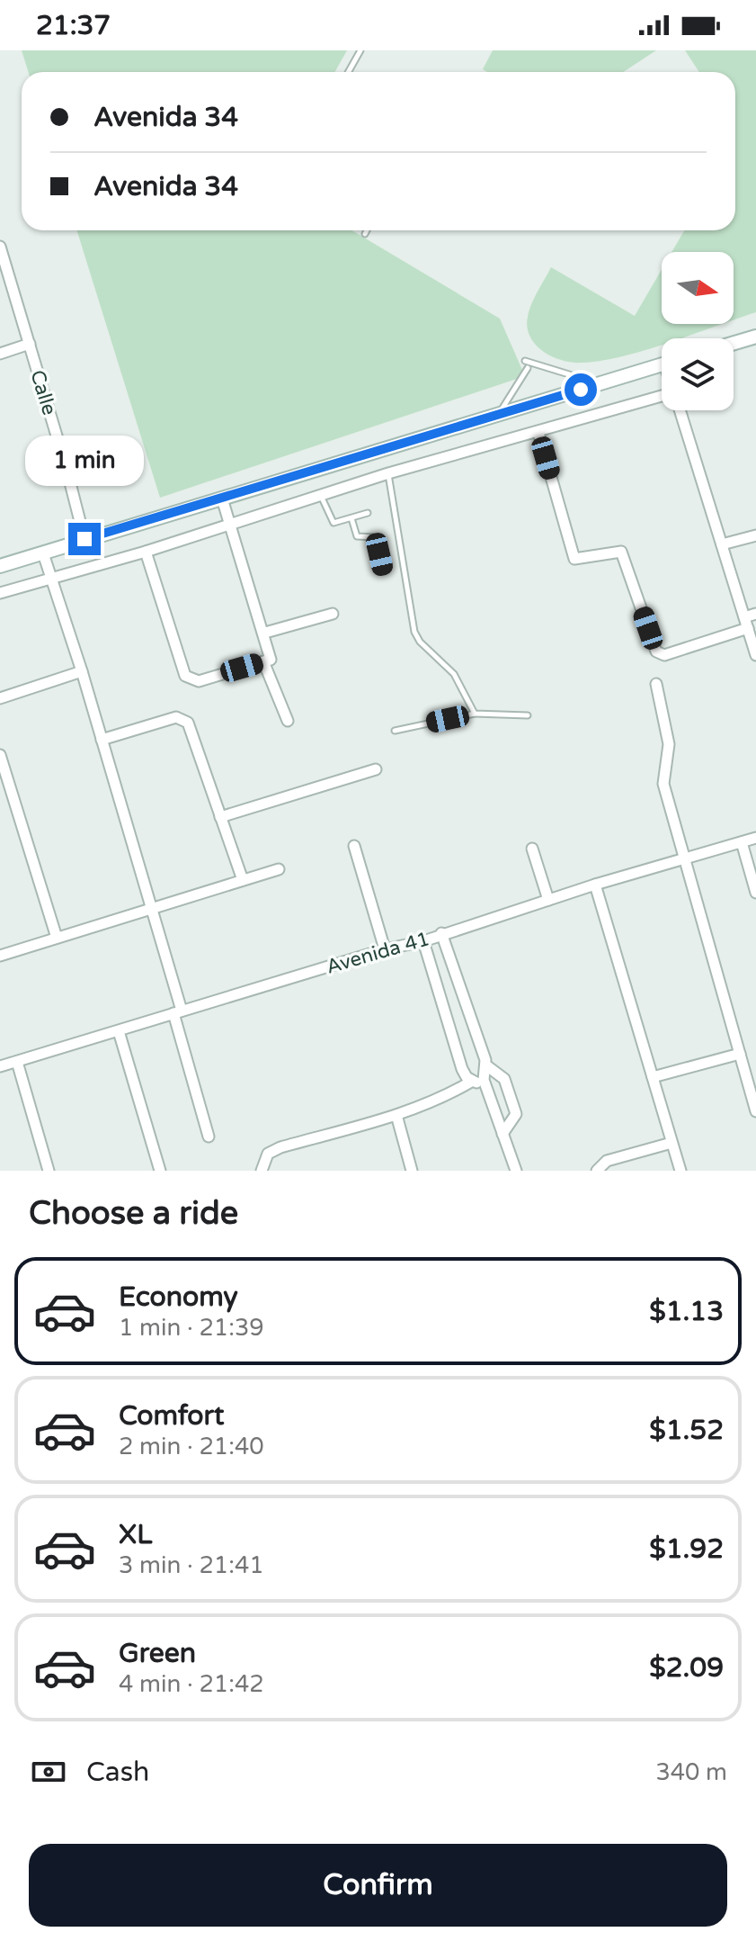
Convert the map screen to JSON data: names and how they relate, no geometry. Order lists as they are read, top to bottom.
{
  "streets": {
    "street": ["Calle", "Avenida 41"]
  },
  "north": "right",
  "page": {
    "status": "21:37",
    "banner": ["Avenida 34", "Avenida 34"],
    "bubble": "1 min",
    "heading": "Choose a ride",
    "list": [
      {
        "name": "Economy",
        "note": "1 min · 21:39",
        "value": "$1.13"
      },
      {
        "name": "Comfort",
        "note": "2 min · 21:40",
        "value": "$1.52"
      },
      {
        "name": "XL",
        "note": "3 min · 21:41",
        "value": "$1.92"
      },
      {
        "name": "Green",
        "note": "4 min · 21:42",
        "value": "$2.09"
      }
    ],
    "pay": ["Cash", "340 m"],
    "buttons": "Confirm"
  }
}
